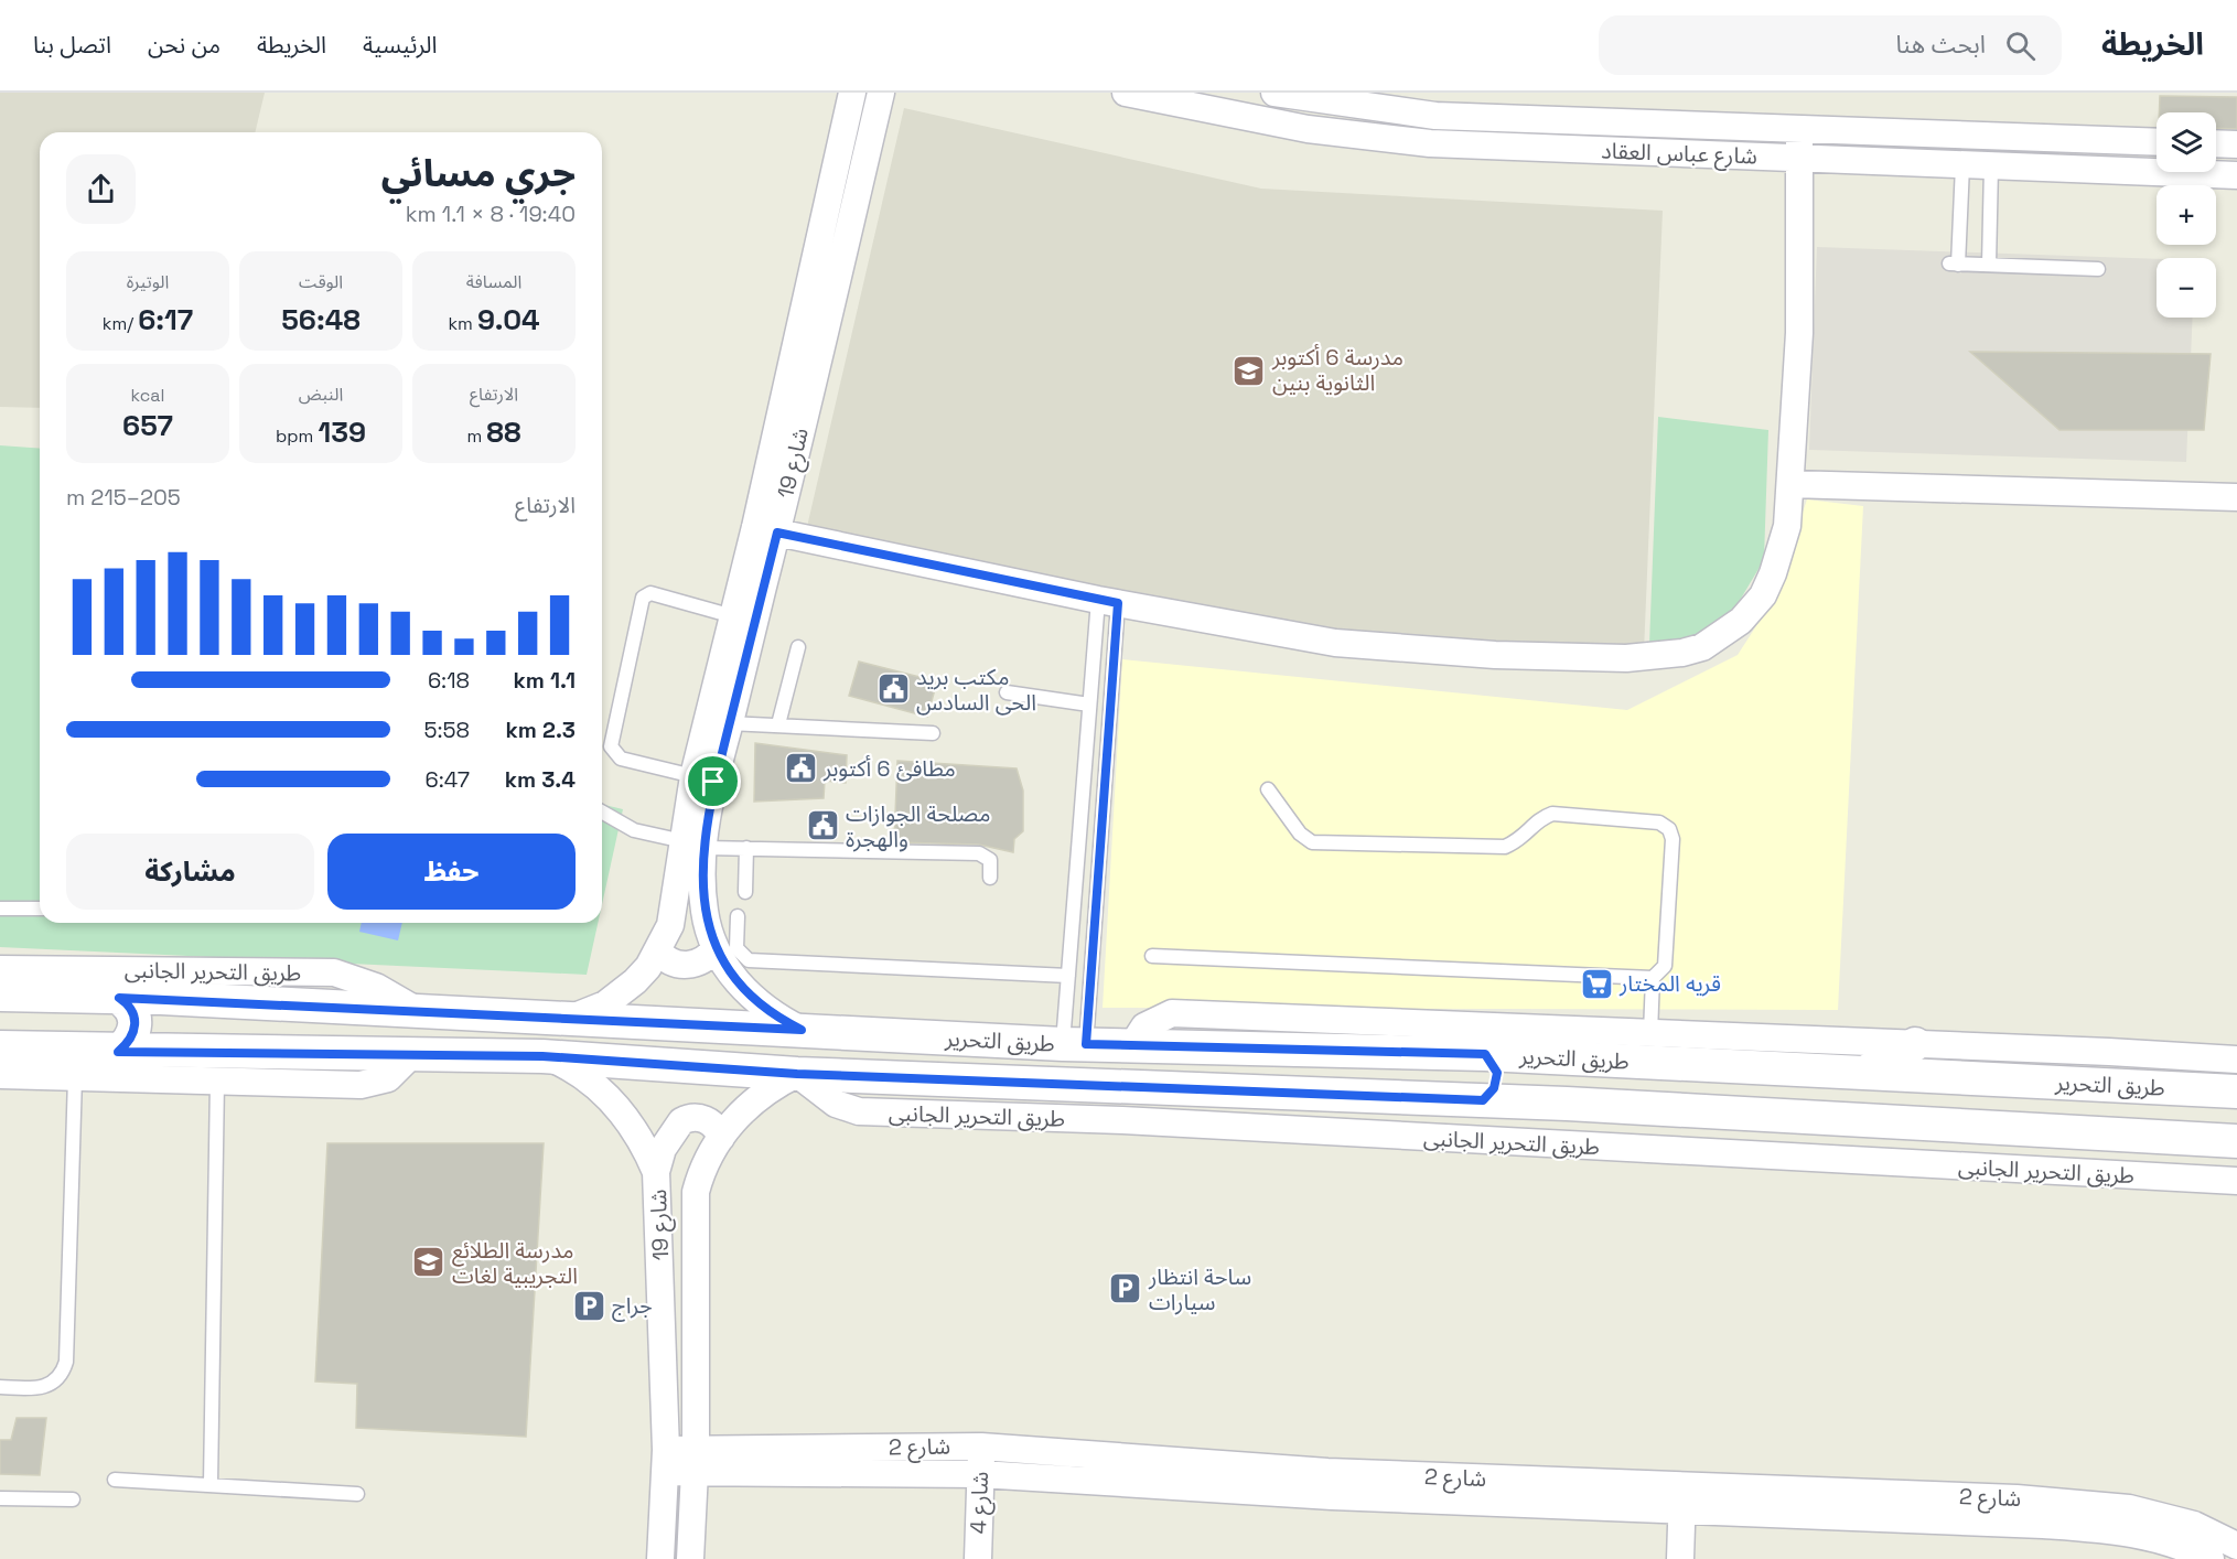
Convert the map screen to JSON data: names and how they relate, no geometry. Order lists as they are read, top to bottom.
{
  "streets": {
    "street": [
      "شارع عباس العقاد",
      "شارع 19",
      "طريق التحرير الجانبى",
      "طريق التحرير",
      "شارع 2",
      "شارع 4"
    ]
  },
  "crossings": [
    ["شارع 19", "طريق التحرير الجانبى"],
    ["شارع 19", "طريق التحرير"],
    ["شارع 19", "شارع 2"],
    ["طريق التحرير الجانبى", "طريق التحرير"],
    ["شارع 2", "شارع 4"]
  ],
  "places": {
    "school or university": ["مدرسة 6 أكتوبر الثانوية بنين", "مدرسة الطلائع التجريبية لغات"],
    "public building": ["مكتب بريد الحى السادس", "مطافئ 6 أكتوبر", "مصلحة الجوازات والهجرة"],
    "supermarket": ["قريه المختار"],
    "parking": ["ساحة انتظار سيارات", "جراج"]
  },
  "page": {
    "header": "الخريطة",
    "search": "ابحث هنا",
    "nav": [
      "الرئيسية",
      "الخريطة",
      "من نحن",
      "اتصل بنا"
    ],
    "map_buttons": ["+", "−"],
    "heading": ["جري مسائي", "19:40 · 8 × 1.1 km"],
    "stats": [
      ["المسافة", "9.04 km"],
      ["الوقت", "56:48"],
      ["الوتيرة", "6:17 /km"],
      ["الارتفاع", "88 m"],
      ["النبض", "139 bpm"],
      ["kcal", "657"]
    ],
    "chart": ["الارتفاع", "205–215 m"],
    "list": [
      {
        "name": "1.1 km",
        "note": "6:18"
      },
      {
        "name": "2.3 km",
        "note": "5:58"
      },
      {
        "name": "3.4 km",
        "note": "6:47"
      }
    ],
    "buttons": ["حفظ", "مشاركة"]
  }
}
